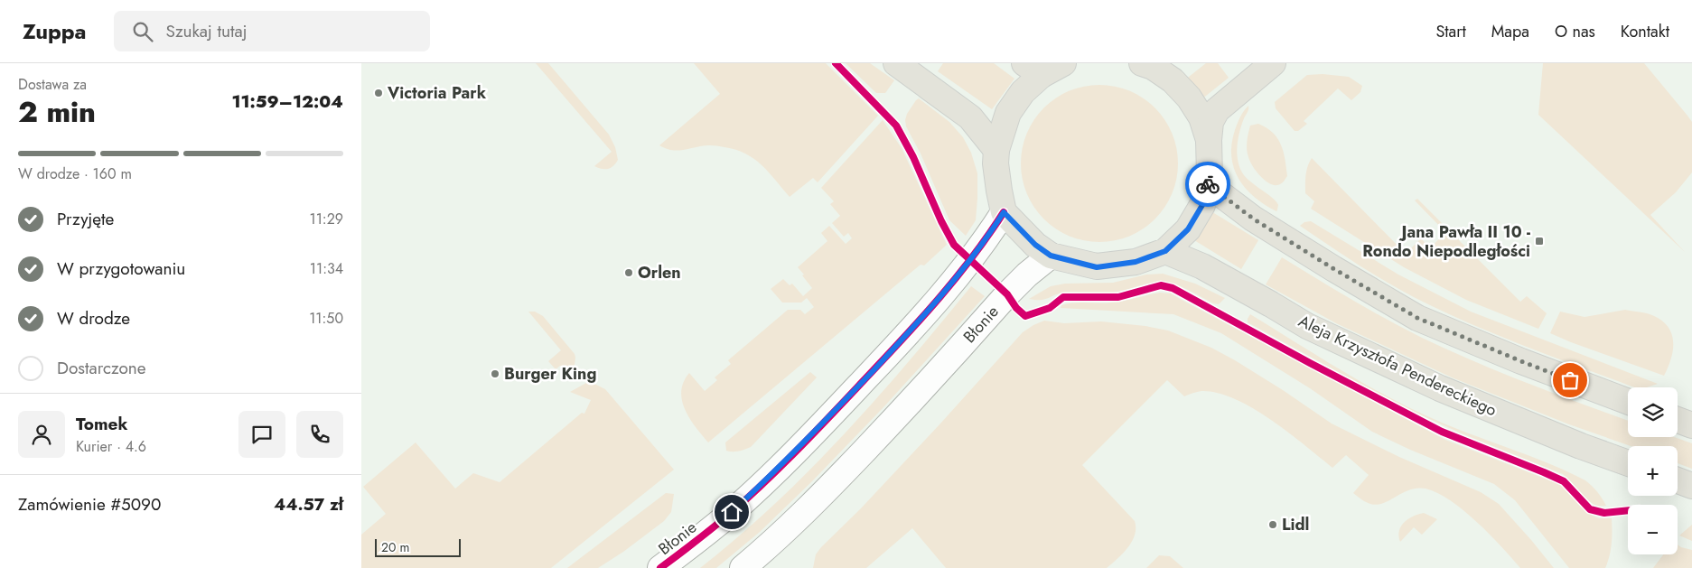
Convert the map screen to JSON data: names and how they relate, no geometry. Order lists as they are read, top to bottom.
{
  "streets": {
    "main road": ["Aleja Krzysztofa Pendereckiego"],
    "street": ["Błonie"]
  },
  "places": {
    "other": [
      "Victoria Park",
      "Orlen",
      "Burger King",
      "Lidl"
    ],
    "transit": ["Jana Pawła II 10 - Rondo Niepodległości"]
  },
  "scale_bar": "20 m",
  "page": {
    "header": "Zuppa",
    "search": "Szukaj tutaj",
    "nav": [
      "Start",
      "Mapa",
      "O nas",
      "Kontakt"
    ],
    "heading": ["2 min", "Dostawa za", "11:59–12:04"],
    "panel": [
      "Tomek",
      "Kurier · 4.6",
      "Zamówienie #5090",
      "44.57 zł"
    ],
    "bar": "W drodze · 160 m",
    "list": [
      ["Przyjęte", "11:29"],
      ["W przygotowaniu", "11:34"],
      ["W drodze", "11:50"],
      "Dostarczone"
    ],
    "map_buttons": ["+", "−"],
    "scale": "20 m"
  }
}
